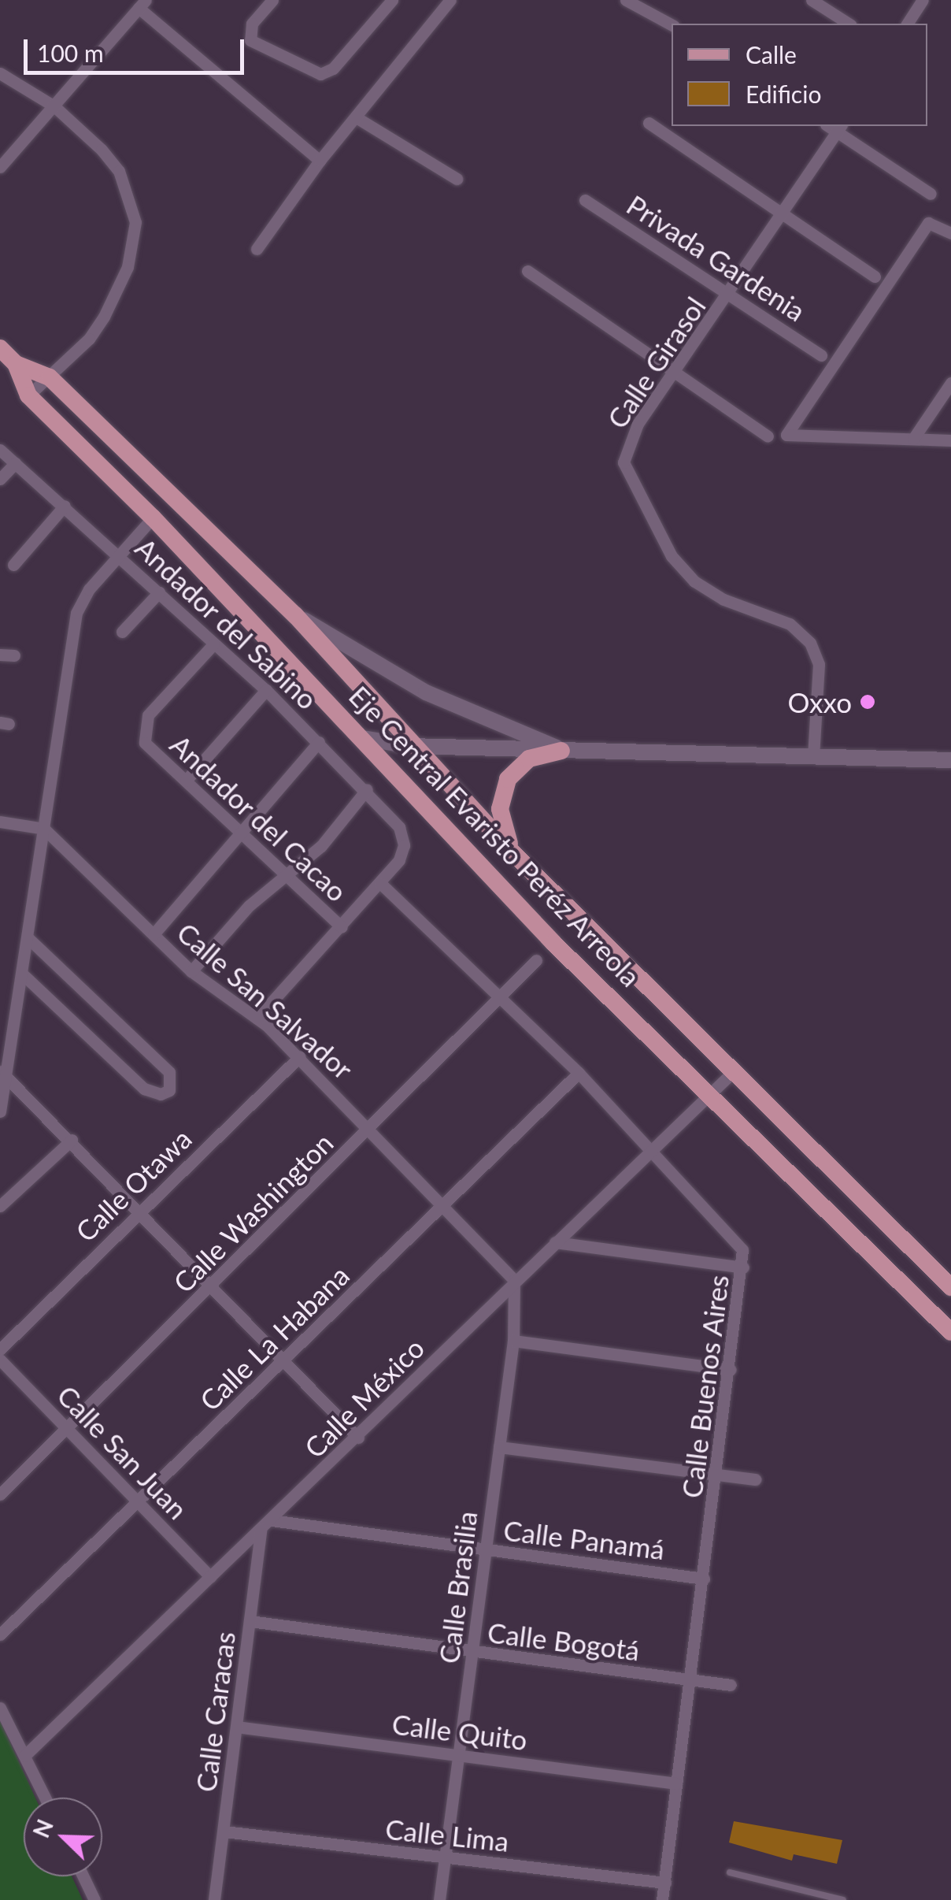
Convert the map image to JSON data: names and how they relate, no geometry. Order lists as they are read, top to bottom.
{
  "streets": {
    "main road": ["Eje Central Evaristo Peréz Arreola"],
    "street": [
      "Privada Gardenia",
      "Calle Girasol",
      "Andador del Sabino",
      "Andador del Cacao",
      "Calle San Salvador",
      "Calle Otawa",
      "Calle Washington",
      "Calle La Habana",
      "Calle Buenos Aires",
      "Calle México",
      "Calle San Juan",
      "Calle Panamá",
      "Calle Brasilia",
      "Calle Bogotá",
      "Calle Caracas",
      "Calle Quito",
      "Calle Lima"
    ]
  },
  "crossings": [
    ["Privada Gardenia", "Calle Girasol"],
    ["Andador del Sabino", "Andador del Cacao"],
    ["Andador del Sabino", "Calle Buenos Aires"],
    ["Eje Central Evaristo Peréz Arreola", "Calle México"],
    ["Calle San Salvador", "Calle Otawa"],
    ["Calle San Salvador", "Calle Washington"],
    ["Calle San Salvador", "Calle La Habana"],
    ["Calle San Salvador", "Calle México"],
    ["Calle San Salvador", "Calle Brasilia"],
    ["Calle Washington", "Calle Buenos Aires"],
    ["Calle Washington", "Calle San Juan"],
    ["Calle La Habana", "Calle Buenos Aires"],
    ["Calle La Habana", "Calle San Juan"],
    ["Calle Buenos Aires", "Calle México"],
    ["Calle Buenos Aires", "Calle Panamá"],
    ["Calle Buenos Aires", "Calle Bogotá"],
    ["Calle Buenos Aires", "Calle Quito"],
    ["Calle Buenos Aires", "Calle Lima"],
    ["Calle México", "Calle San Juan"],
    ["Calle México", "Calle Panamá"],
    ["Calle México", "Calle Brasilia"],
    ["Calle México", "Calle Caracas"],
    ["Calle Panamá", "Calle Brasilia"],
    ["Calle Brasilia", "Calle Bogotá"],
    ["Calle Brasilia", "Calle Quito"],
    ["Calle Brasilia", "Calle Lima"],
    ["Calle Bogotá", "Calle Caracas"],
    ["Calle Caracas", "Calle Quito"],
    ["Calle Caracas", "Calle Lima"]
  ],
  "places": ["Oxxo"],
  "legend": ["Calle", "Edificio"],
  "scale_bar": "100 m",
  "north": "top left"
}
